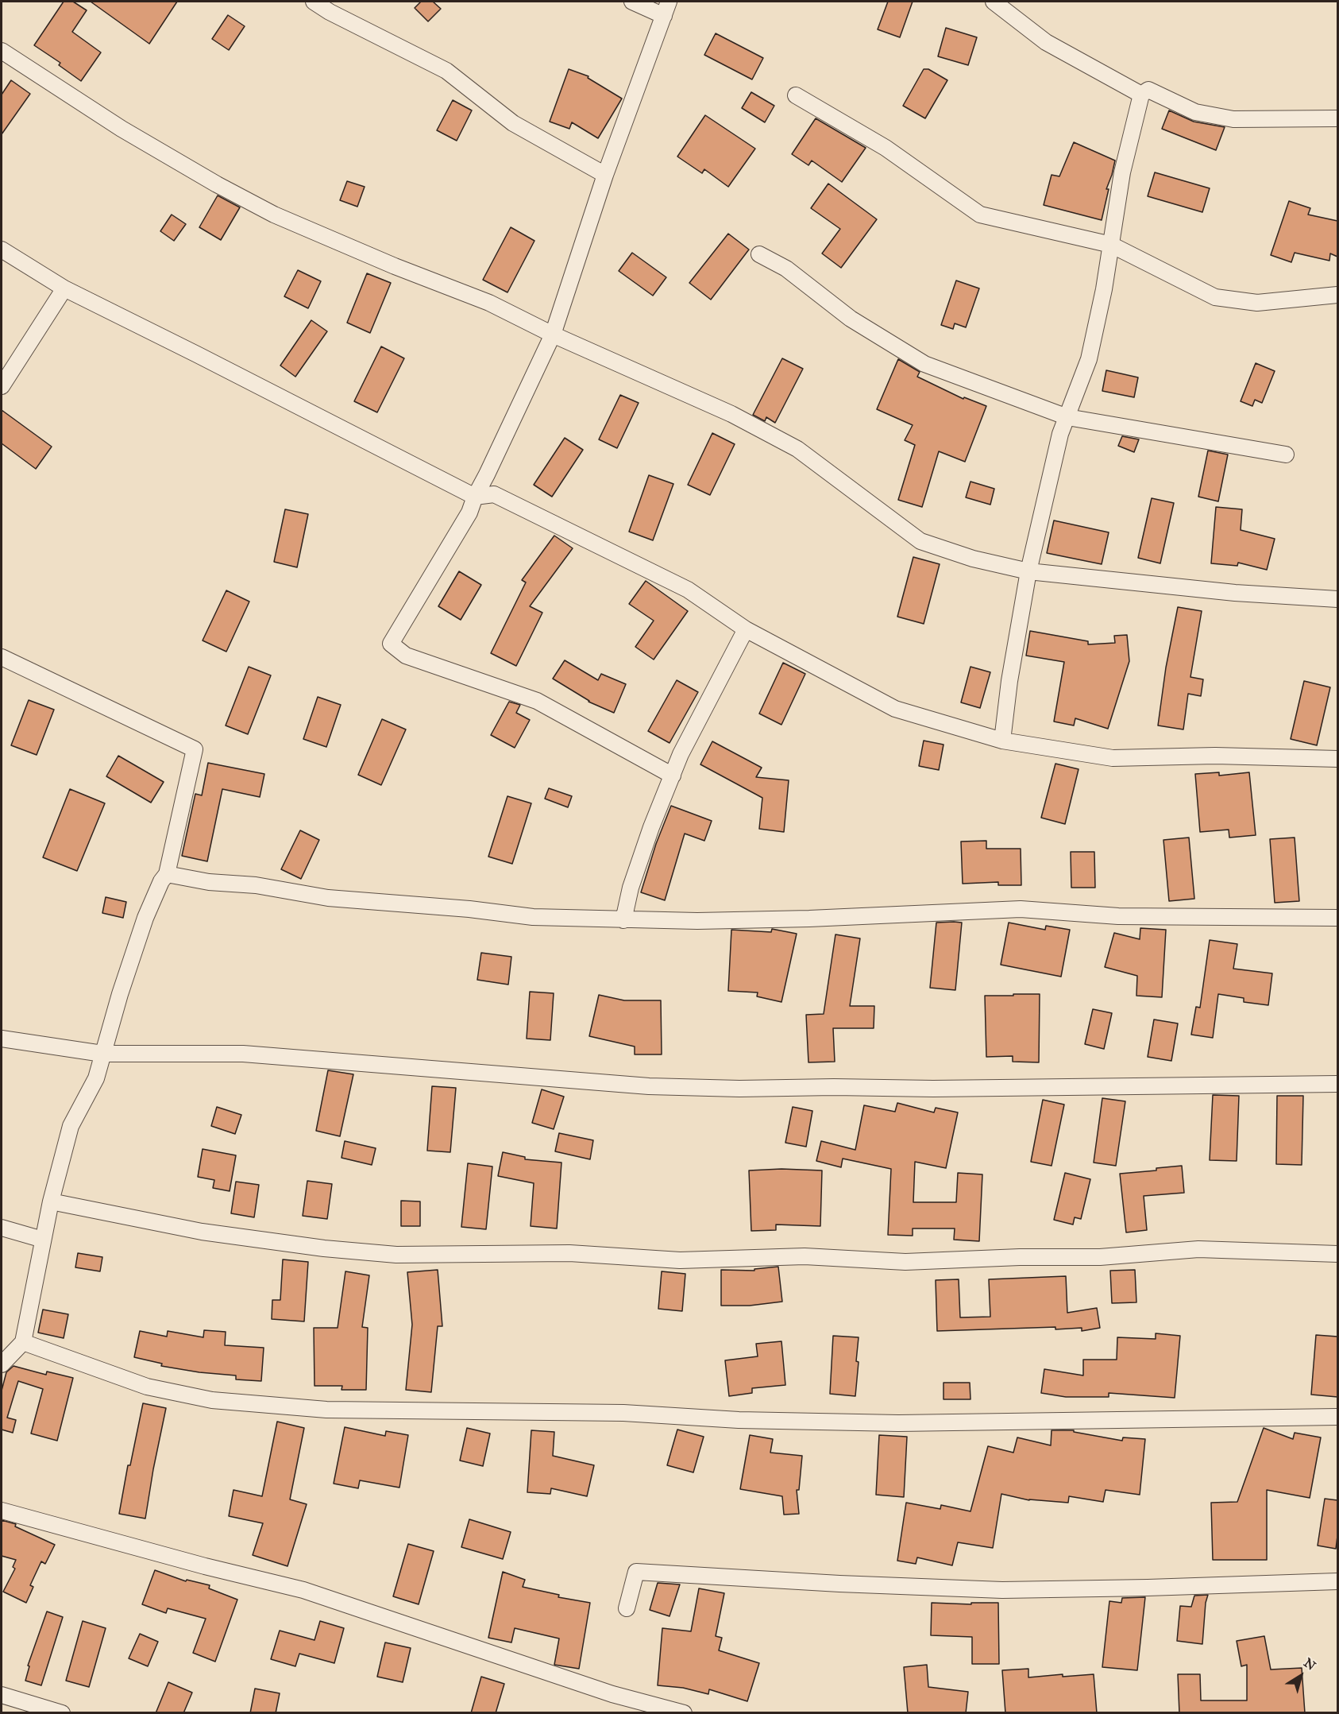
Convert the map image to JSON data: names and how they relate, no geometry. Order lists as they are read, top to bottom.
{
  "north": "top right"
}
